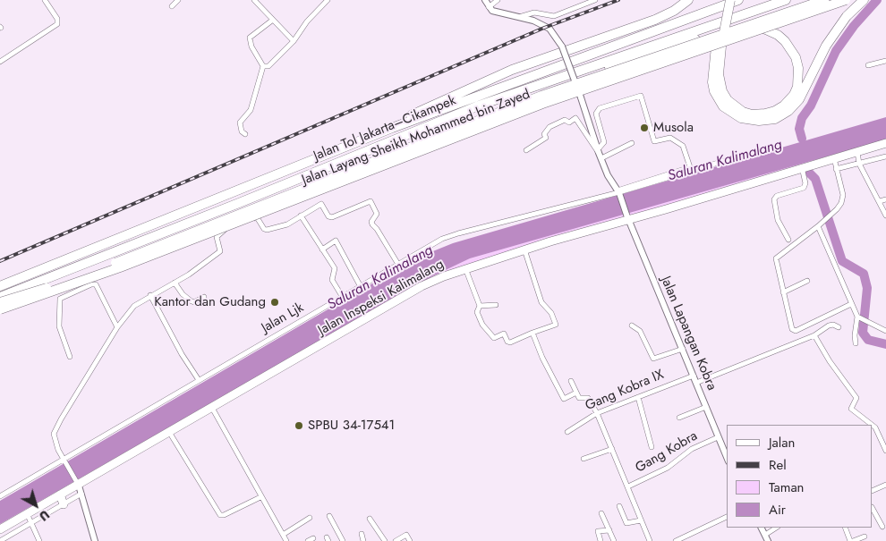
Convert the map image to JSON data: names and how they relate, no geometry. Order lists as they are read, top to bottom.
{
  "streets": {
    "highway": ["Jalan Tol Jakarta–Cikampek", "Jalan Layang Sheikh Mohammed bin Zayed"],
    "main road": ["Jalan Inspeksi Kalimalang"],
    "street": [
      "Jalan Ljk",
      "Jalan Lapangan Kobra",
      "Gang Kobra IX",
      "Gang Kobra"
    ]
  },
  "crossings": [
    ["Jalan Inspeksi Kalimalang", "Jalan Lapangan Kobra"],
    ["Jalan Ljk", "Jalan Lapangan Kobra"],
    ["Jalan Lapangan Kobra", "Gang Kobra IX"],
    ["Jalan Lapangan Kobra", "Gang Kobra"]
  ],
  "water": ["Saluran Kalimalang"],
  "places": ["Musola", "Kantor dan Gudang", "SPBU 34-17541"],
  "legend": [
    "Jalan",
    "Rel",
    "Taman",
    "Air"
  ],
  "north": "bottom right"
}
